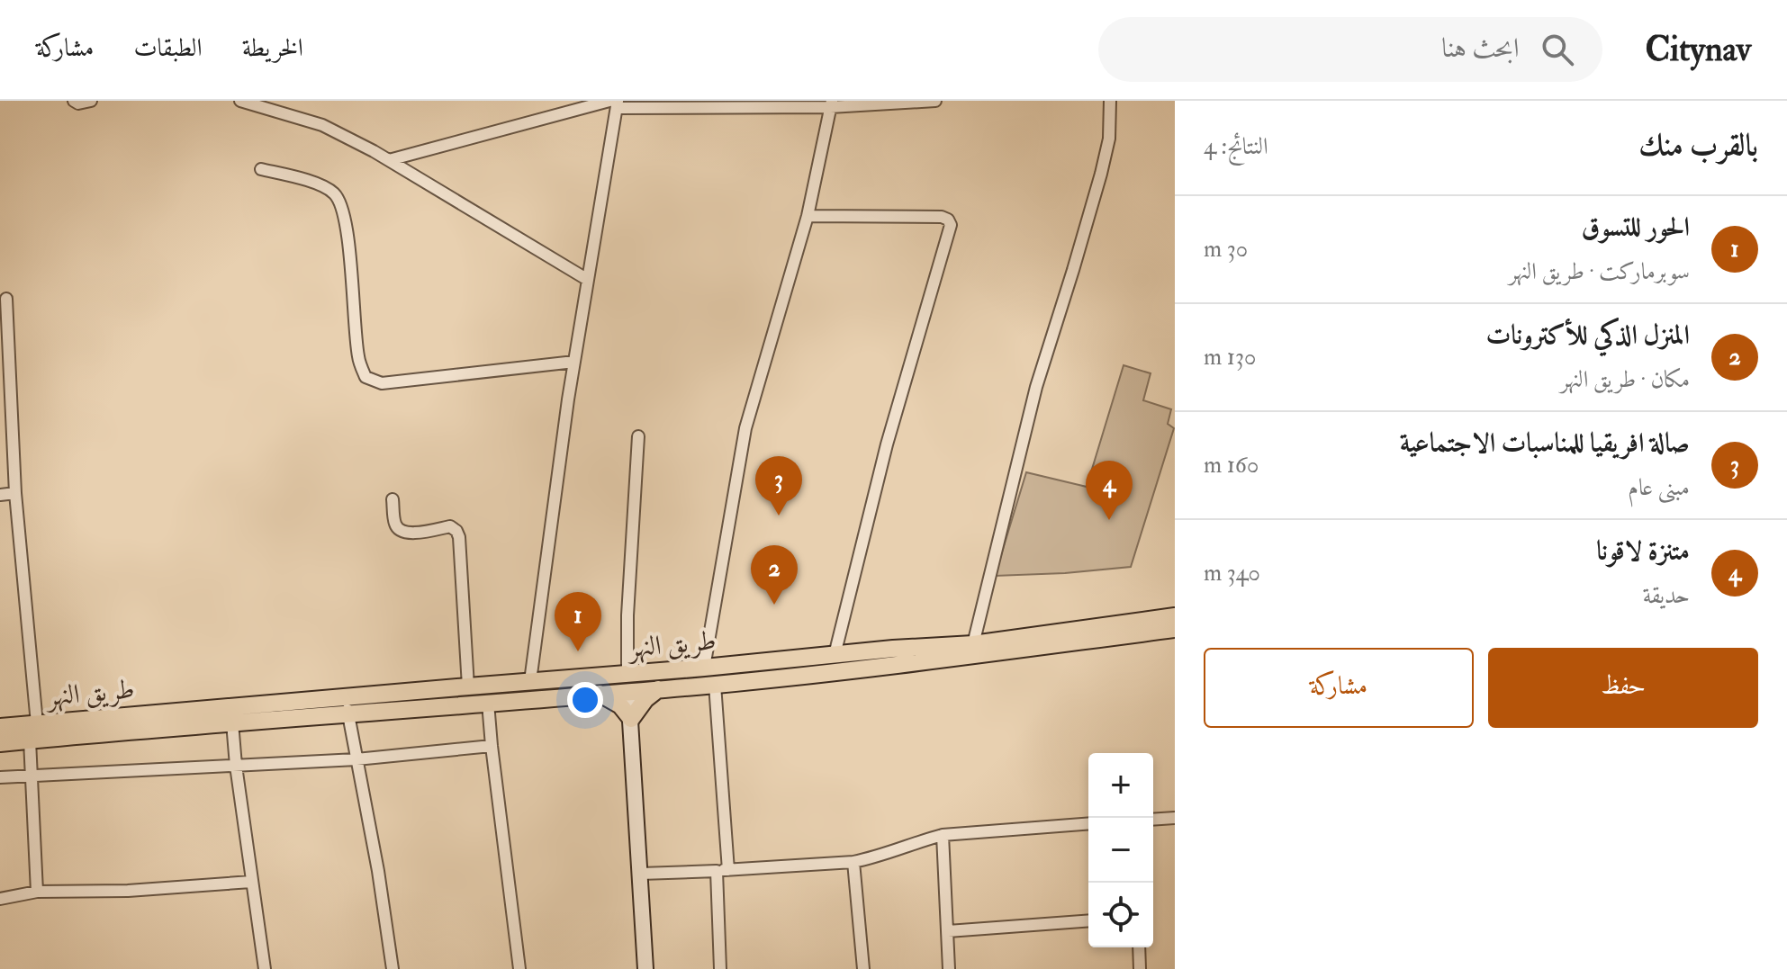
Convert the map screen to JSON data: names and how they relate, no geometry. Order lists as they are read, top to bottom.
{
  "streets": {
    "main road": ["طريق النهر"]
  },
  "page": {
    "header": "Citynav",
    "search": "ابحث هنا",
    "nav": ["الخريطة", "الطبقات", "مشاركة"],
    "heading": ["بالقرب منك", "النتائج: 4"],
    "list": [
      {
        "mark": "1",
        "name": "الحور للتسوق",
        "note": "سوبرماركت · طريق النهر",
        "value": "30 m"
      },
      {
        "mark": "2",
        "name": "المنزل الذكي للأكترونات",
        "note": "مكان · طريق النهر",
        "value": "130 m"
      },
      {
        "mark": "3",
        "name": "صالة افريقيا للمناسبات الاجتماعية",
        "note": "مبنى عام",
        "value": "160 m"
      },
      {
        "mark": "4",
        "name": "متنزة لاقونا",
        "note": "حديقة",
        "value": "340 m"
      }
    ],
    "pins": [
      "3",
      "4",
      "2",
      "1"
    ],
    "buttons": ["حفظ", "مشاركة"],
    "map_buttons": ["+", "−"]
  }
}
